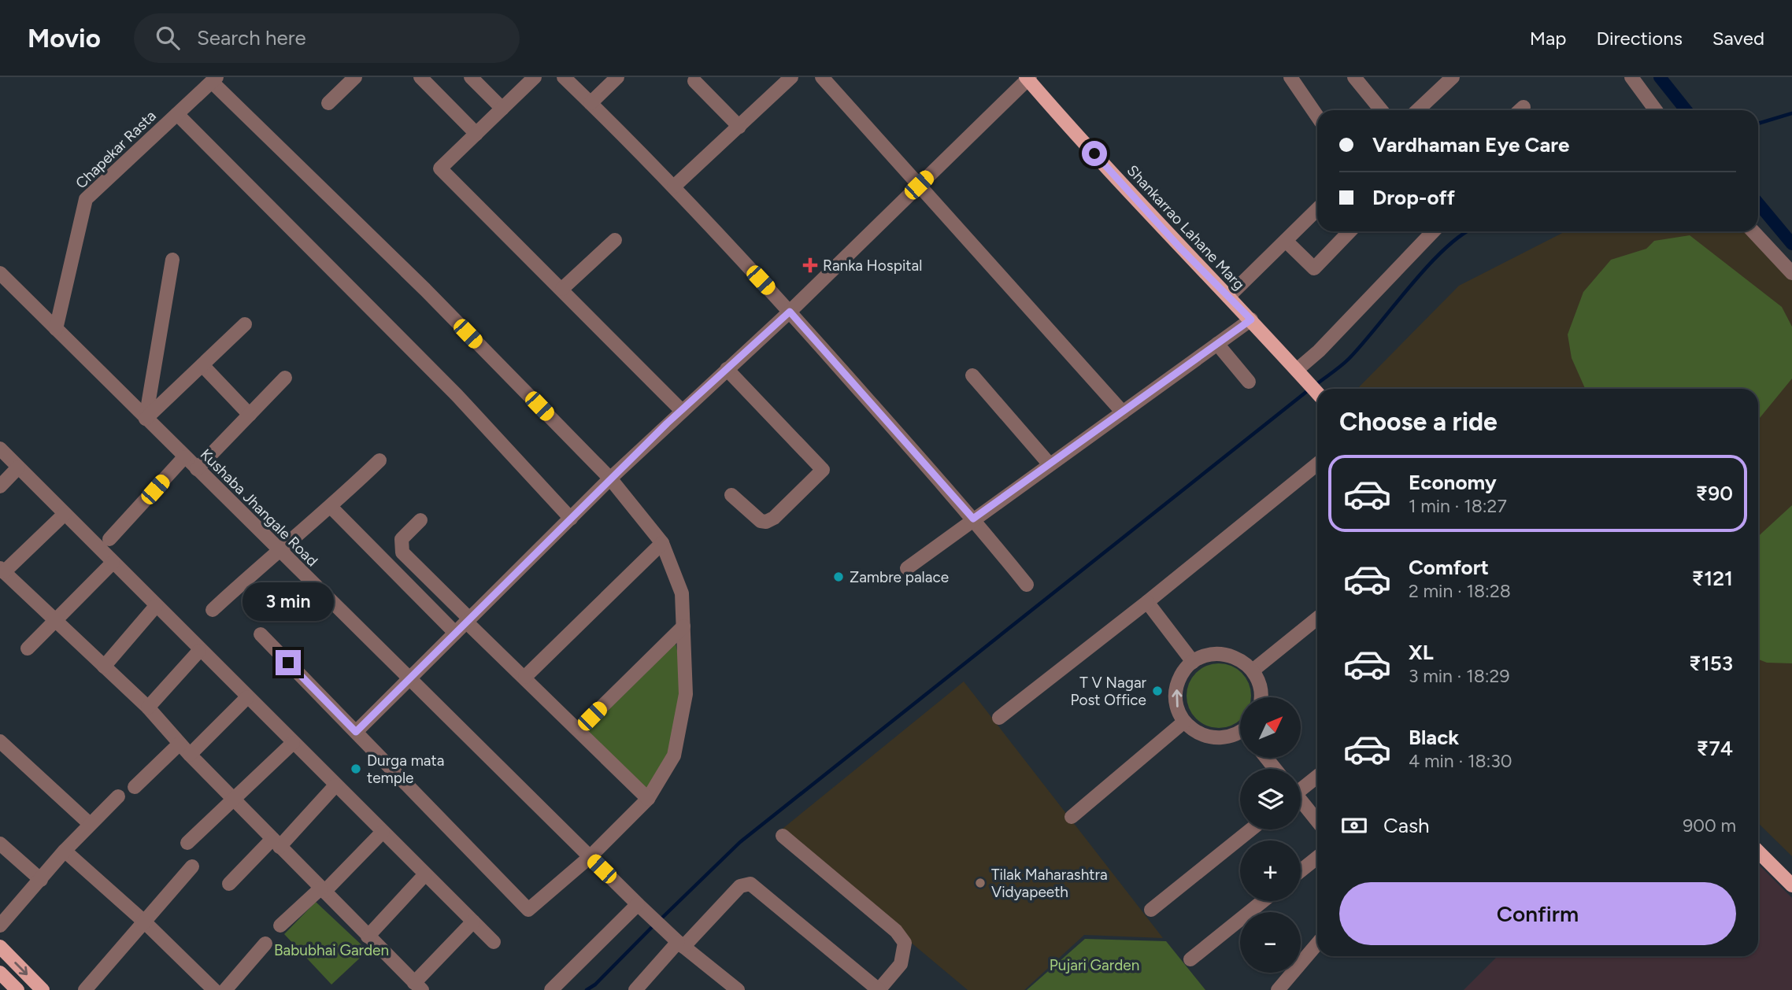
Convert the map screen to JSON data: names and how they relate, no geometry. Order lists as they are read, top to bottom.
{
  "streets": {
    "main road": ["Shankarrao Lahane Marg"],
    "street": ["Chapekar Rasta", "Kushaba Jhangale Road"]
  },
  "crossings": [
    ["Chapekar Rasta", "Kushaba Jhangale Road"]
  ],
  "parks": ["Babubhai Garden", "Pujari Garden"],
  "places": {
    "health": ["Ranka Hospital"],
    "other": [
      "Zambre palace",
      "T V Nagar Post Office",
      "Durga mata temple",
      "Tilak Maharashtra Vidyapeeth"
    ]
  },
  "north": "top right",
  "page": {
    "header": "Movio",
    "search": "Search here",
    "nav": ["Map", "Directions", "Saved"],
    "banner": ["Vardhaman Eye Care", "Drop-off"],
    "heading": "Choose a ride",
    "list": [
      {
        "name": "Economy",
        "note": "1 min · 18:27",
        "value": "₹90"
      },
      {
        "name": "Comfort",
        "note": "2 min · 18:28",
        "value": "₹121"
      },
      {
        "name": "XL",
        "note": "3 min · 18:29",
        "value": "₹153"
      },
      {
        "name": "Black",
        "note": "4 min · 18:30",
        "value": "₹74"
      }
    ],
    "bubble": "3 min",
    "map_buttons": ["+", "−"],
    "pay": ["Cash", "900 m"],
    "buttons": "Confirm"
  }
}
